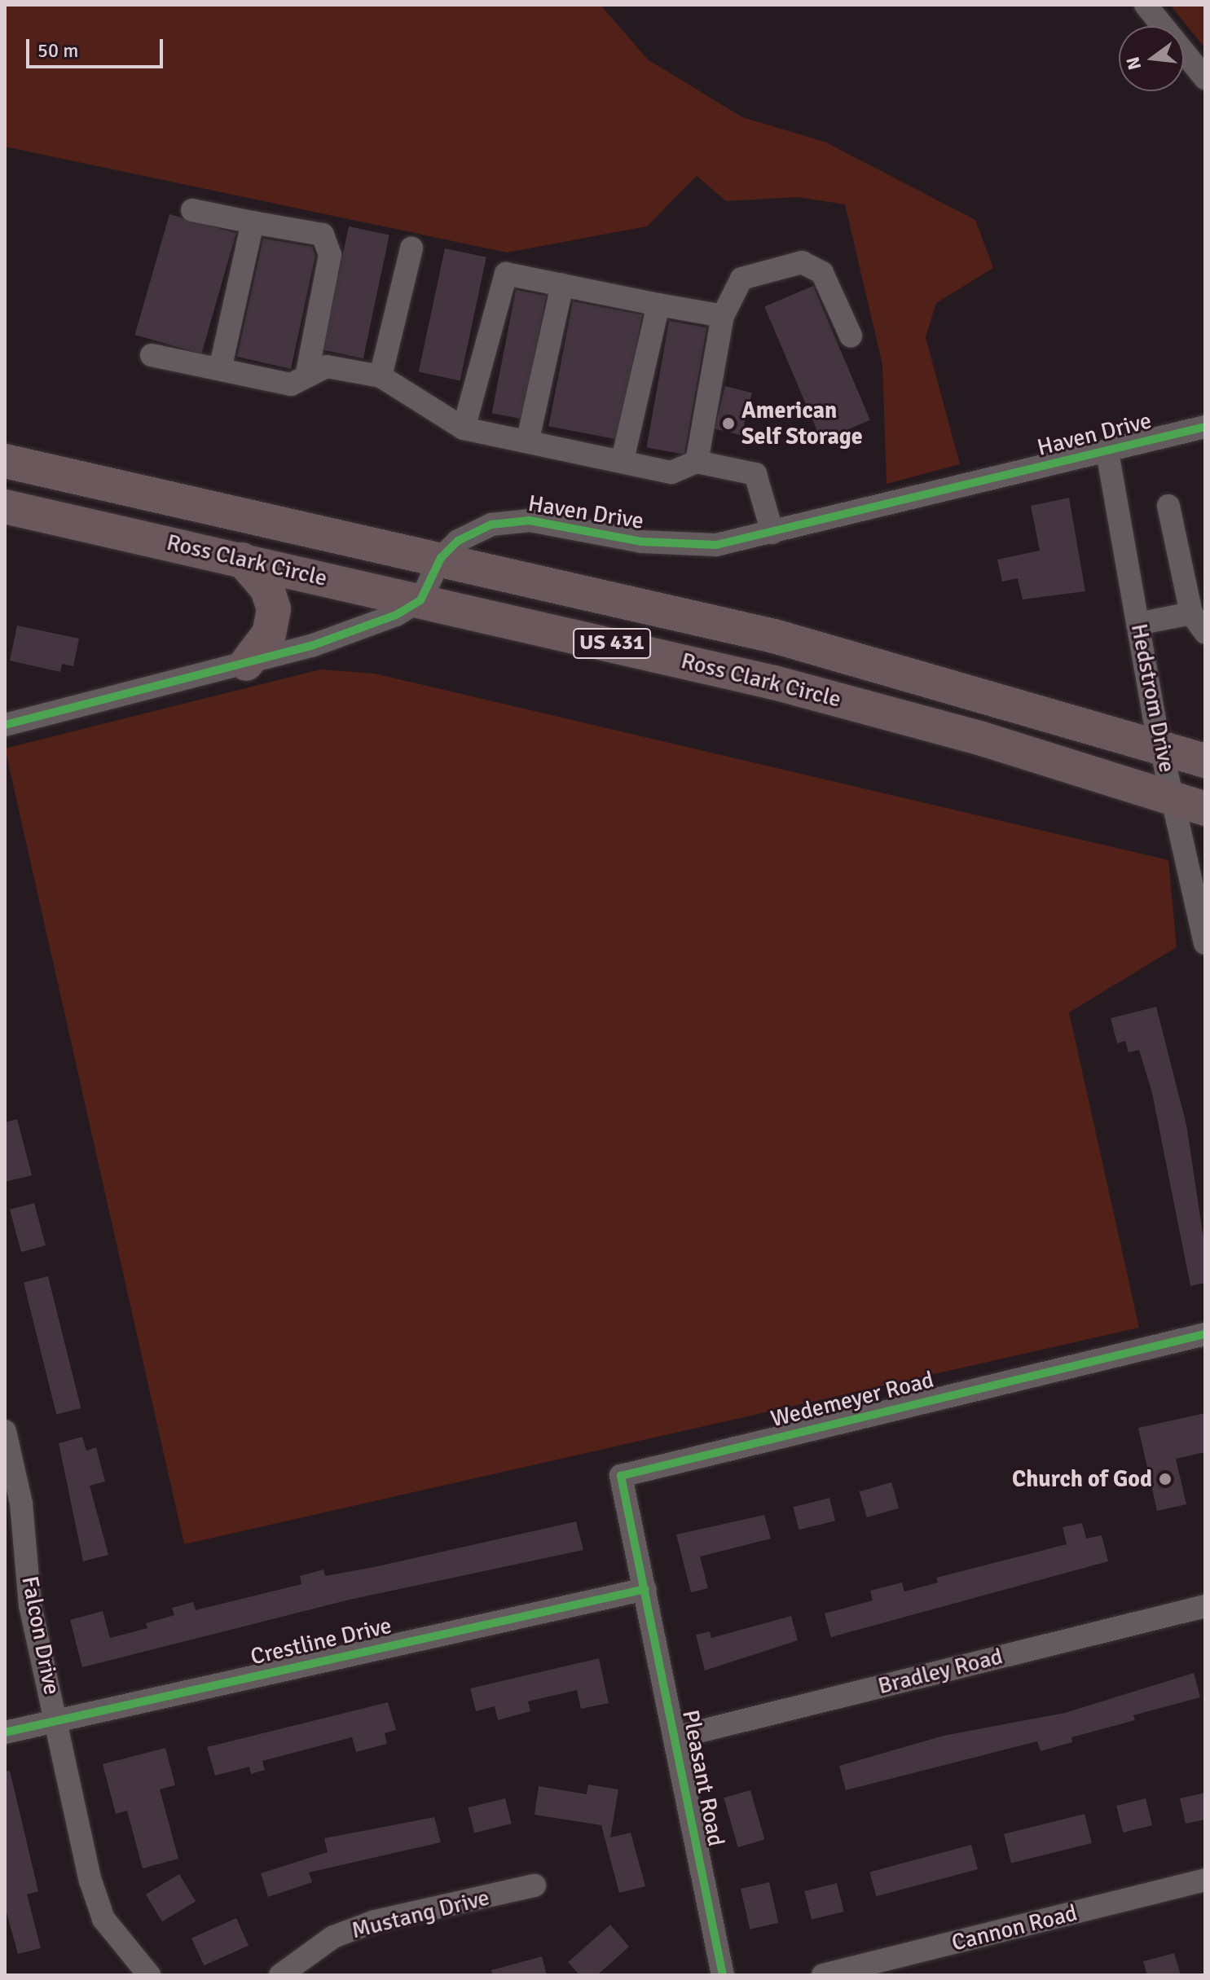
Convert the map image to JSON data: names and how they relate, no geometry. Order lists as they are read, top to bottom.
{
  "streets": {
    "highway": ["Ross Clark Circle", "US 431"],
    "street": [
      "Haven Drive",
      "Hedstrom Drive",
      "Wedemeyer Road",
      "Falcon Drive",
      "Crestline Drive",
      "Bradley Road",
      "Pleasant Road",
      "Mustang Drive",
      "Cannon Road"
    ]
  },
  "crossings": [
    ["Haven Drive", "Ross Clark Circle"],
    ["Haven Drive", "Hedstrom Drive"],
    ["Ross Clark Circle", "Hedstrom Drive"],
    ["Wedemeyer Road", "Crestline Drive"],
    ["Wedemeyer Road", "Pleasant Road"],
    ["Falcon Drive", "Crestline Drive"],
    ["Crestline Drive", "Pleasant Road"],
    ["Bradley Road", "Pleasant Road"]
  ],
  "places": ["American Self Storage", "Church of God"],
  "scale_bar": "50 m",
  "north": "left"
}
